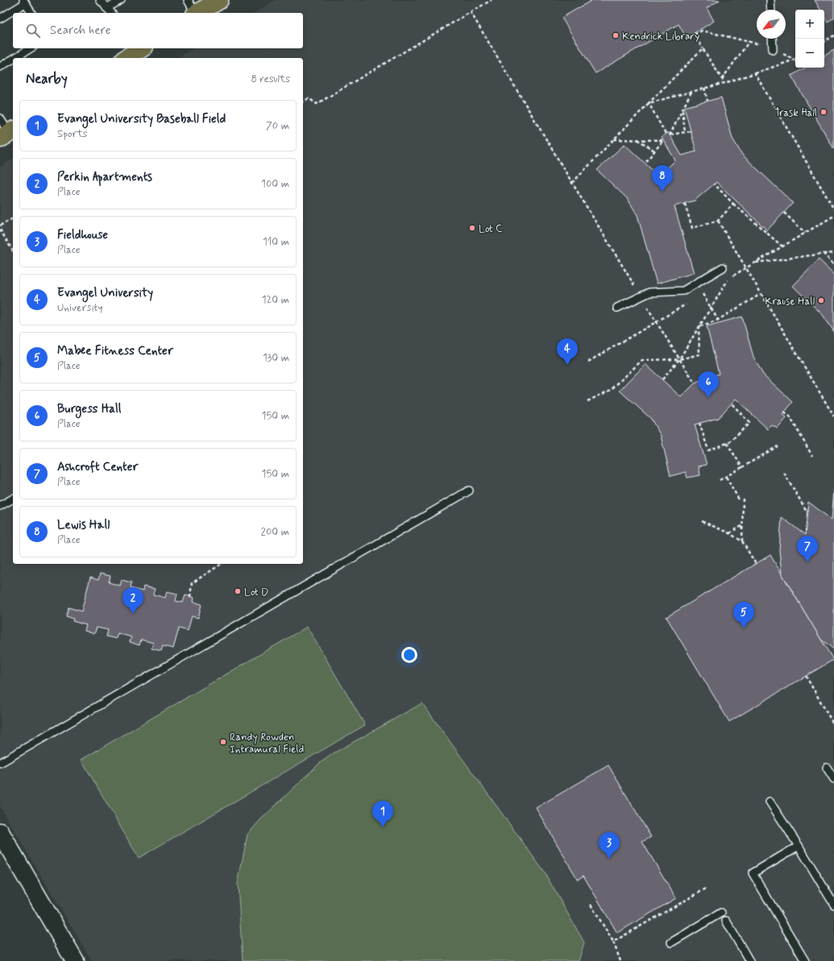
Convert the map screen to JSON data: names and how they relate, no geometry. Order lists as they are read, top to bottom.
{
  "places": [
    "Kendrick Library",
    "Trask Hall",
    "Lot C",
    "Krause Hall",
    "Lot D",
    "Randy Rowden Intramural Field"
  ],
  "north": "bottom left",
  "page": {
    "map_buttons": ["+", "−"],
    "search": "Search here",
    "heading": ["Nearby", "8 results"],
    "list": [
      {
        "mark": "1",
        "name": "Evangel University Baseball Field",
        "note": "Sports",
        "value": "70 m"
      },
      {
        "mark": "2",
        "name": "Perkin Apartments",
        "note": "Place",
        "value": "100 m"
      },
      {
        "mark": "3",
        "name": "Fieldhouse",
        "note": "Place",
        "value": "110 m"
      },
      {
        "mark": "4",
        "name": "Evangel University",
        "note": "University",
        "value": "120 m"
      },
      {
        "mark": "5",
        "name": "Mabee Fitness Center",
        "note": "Place",
        "value": "130 m"
      },
      {
        "mark": "6",
        "name": "Burgess Hall",
        "note": "Place",
        "value": "150 m"
      },
      {
        "mark": "7",
        "name": "Ashcroft Center",
        "note": "Place",
        "value": "150 m"
      },
      {
        "mark": "8",
        "name": "Lewis Hall",
        "note": "Place",
        "value": "200 m"
      }
    ],
    "pins": [
      "8",
      "4",
      "6",
      "7",
      "2",
      "5",
      "1",
      "3"
    ]
  }
}
